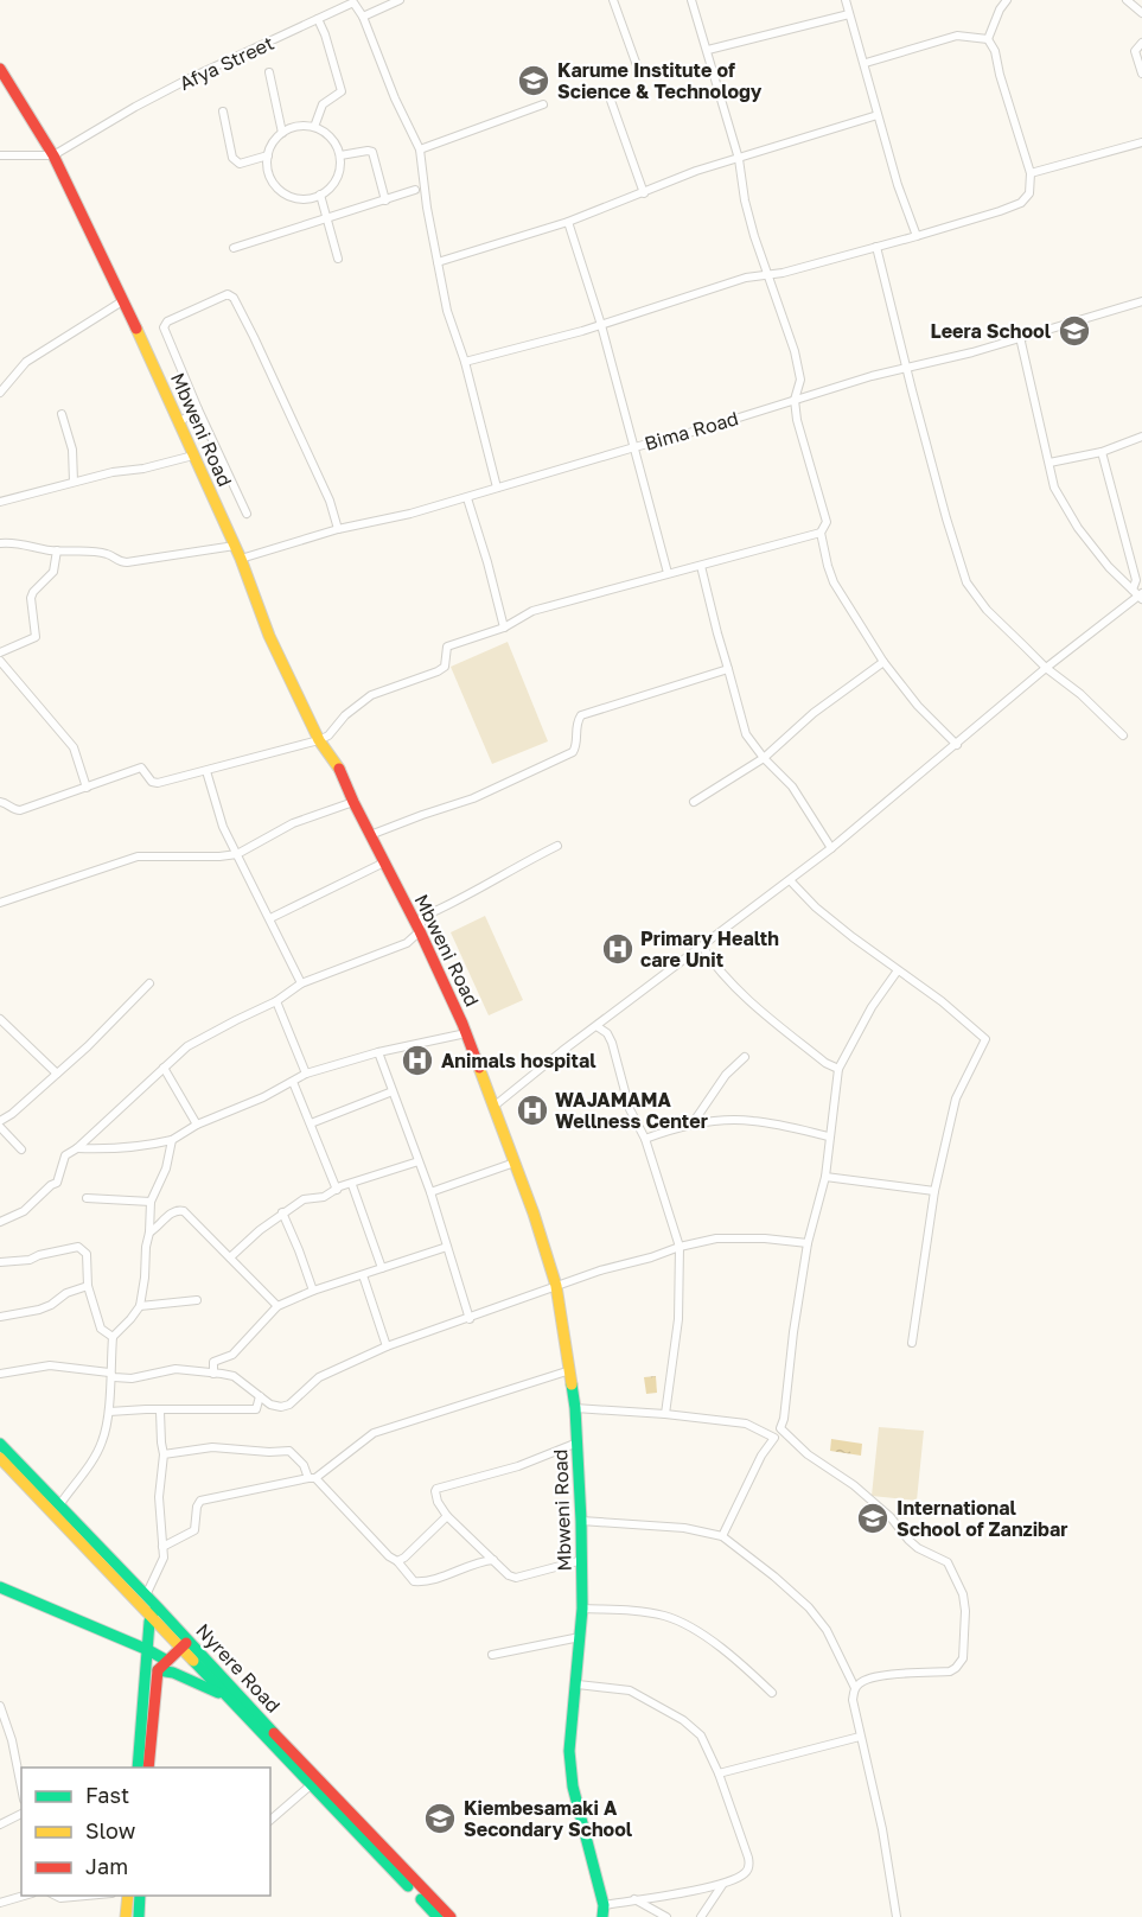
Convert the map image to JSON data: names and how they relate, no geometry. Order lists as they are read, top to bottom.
{
  "streets": {
    "street": [
      "Afya Street",
      "Mbweni Road",
      "Bima Road",
      "Nyrere Road"
    ]
  },
  "crossings": [
    ["Afya Street", "Mbweni Road"],
    ["Mbweni Road", "Bima Road"]
  ],
  "places": {
    "school or university": [
      "Karume Institute of Science & Technology",
      "Leera School",
      "International School of Zanzibar",
      "Kiembesamaki A Secondary School"
    ],
    "hospital": ["Primary Health care Unit", "Animals hospital", "WAJAMAMA Wellness Center"]
  },
  "legend": ["Fast", "Slow", "Jam"]
}
